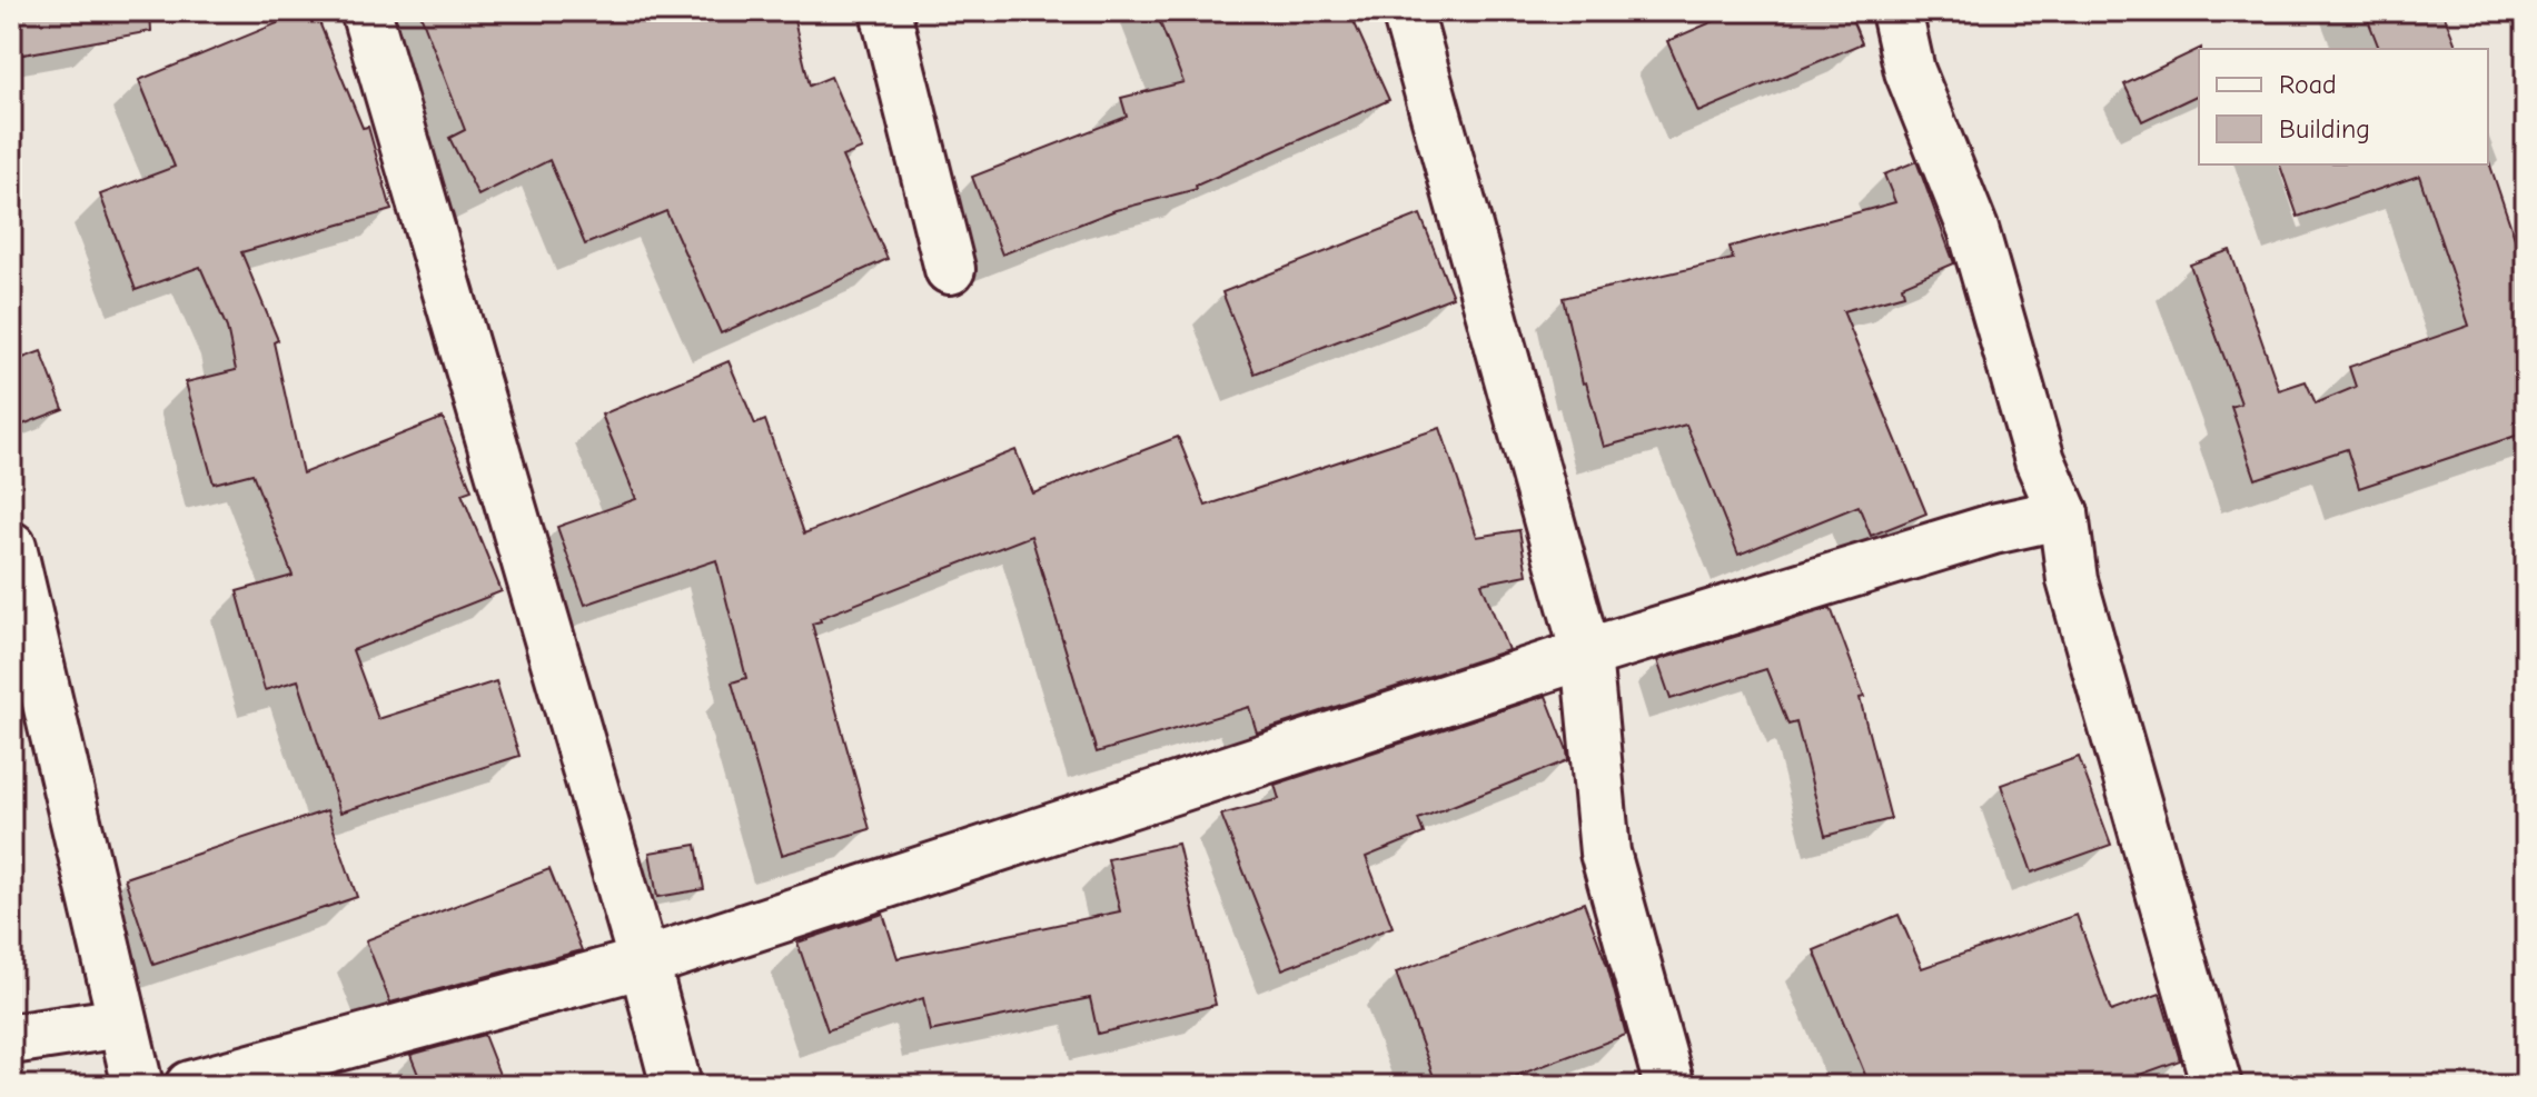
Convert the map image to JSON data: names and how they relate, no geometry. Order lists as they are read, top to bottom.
{
  "legend": ["Road", "Building"]
}
